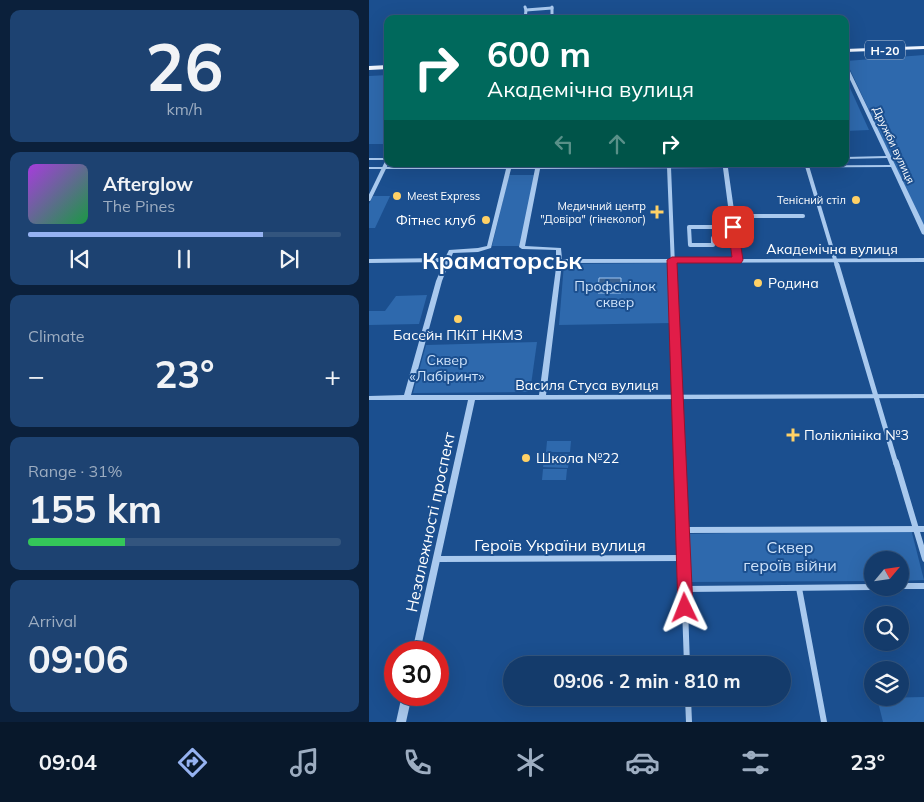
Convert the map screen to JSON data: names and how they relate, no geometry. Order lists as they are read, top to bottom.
{
  "streets": {
    "main road": ["Н-20"],
    "street": [
      "Дружби вулиця",
      "Академічна вулиця",
      "Василя Стуса вулиця",
      "Незалежності проспект",
      "Героїв України вулиця"
    ]
  },
  "crossings": [
    ["Василя Стуса вулиця", "Незалежності проспект"],
    ["Незалежності проспект", "Героїв України вулиця"]
  ],
  "districts": ["Краматорськ"],
  "parks": ["Профспілок сквер", "Сквер «Лабіринт»", "Сквер героїв війни"],
  "places": {
    "other": [
      "Meest Express",
      "Тенісний стіл",
      "Фітнес клуб",
      "Родина",
      "Басейн ПКіТ НКМЗ",
      "Школа №22"
    ],
    "health": ["Медичний центр \"Довіра\" (гінеколог)", "Поліклініка №3"]
  },
  "north": "top right",
  "page": {
    "tile": [
      ["26", "km/h"],
      "Climate",
      ["Range · 31%", "155 km"],
      ["Arrival", "09:06"]
    ],
    "turn": ["600 m", "Академічна вулиця"],
    "song": ["Afterglow", "The Pines"],
    "heat": ["−", "23°", "+"],
    "limit": "30",
    "trip": "09:06 · 2 min · 810 m",
    "tabs": ["09:04", "23°"]
  }
}
